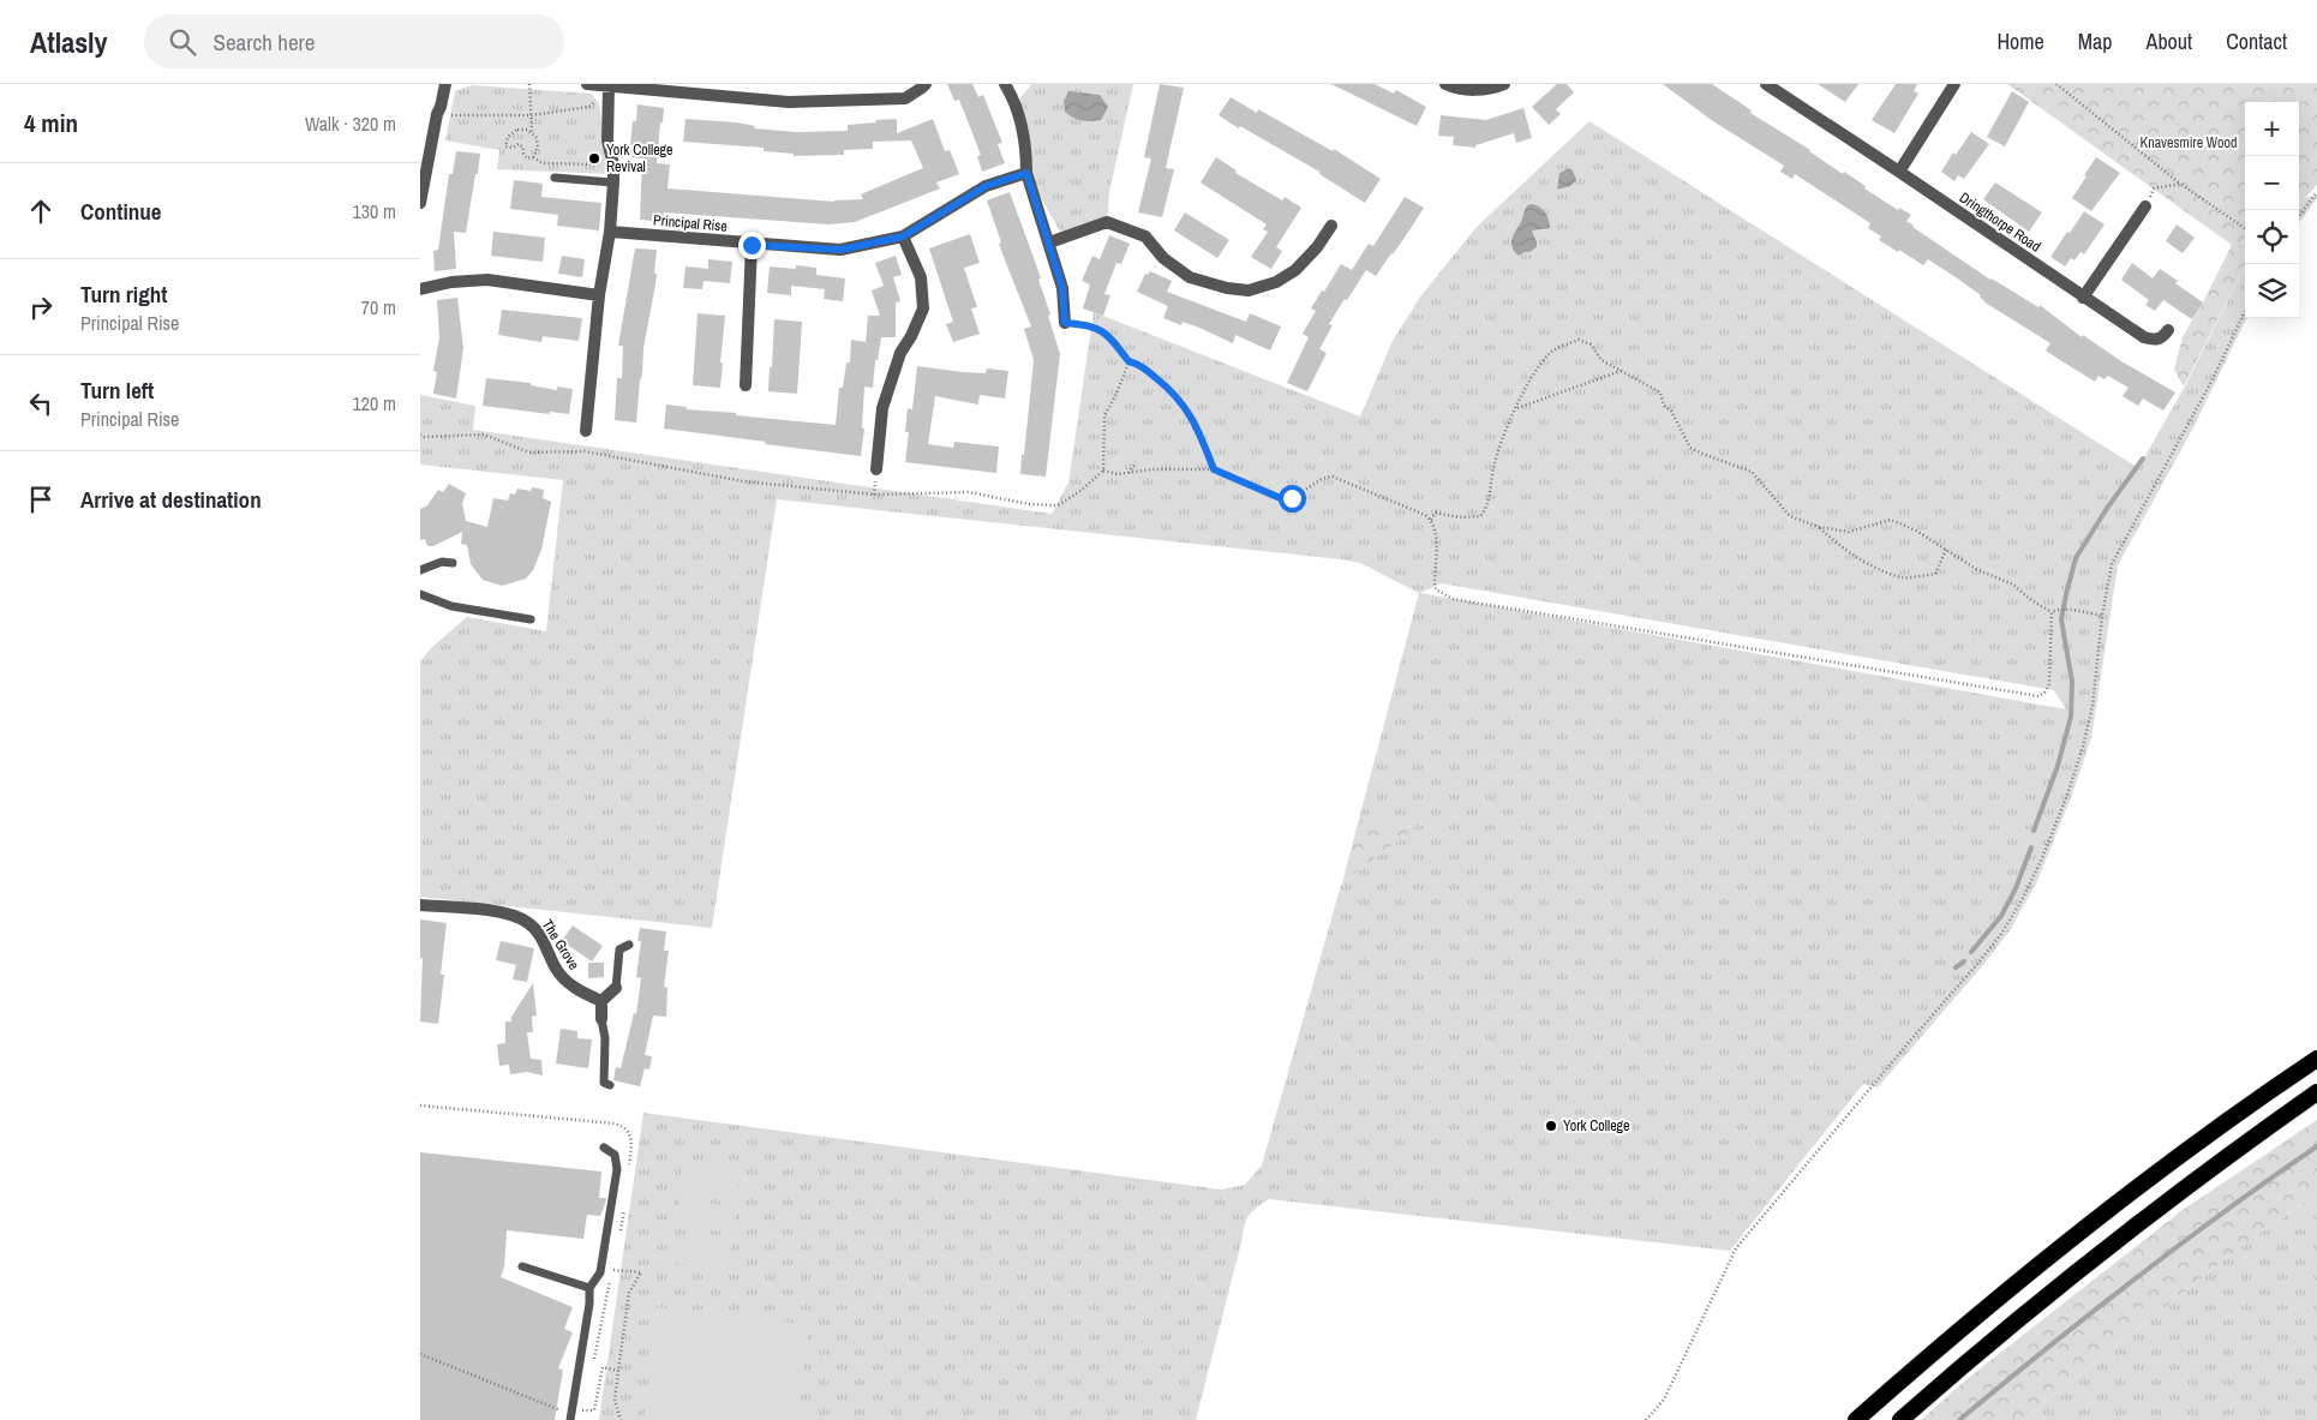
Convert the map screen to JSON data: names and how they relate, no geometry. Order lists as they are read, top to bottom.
{
  "streets": {
    "street": ["Dringthorpe Road", "Principal Rise", "The Grove"]
  },
  "parks": ["Knavesmire Wood"],
  "places": ["York College Revival", "York College"],
  "page": {
    "header": "Atlasly",
    "search": "Search here",
    "nav": [
      "Home",
      "Map",
      "About",
      "Contact"
    ],
    "heading": ["4 min", "Walk · 320 m"],
    "map_buttons": ["+", "−"],
    "list": [
      ["Continue", "130 m"],
      ["Turn right", "Principal Rise", "70 m"],
      ["Turn left", "Principal Rise", "120 m"],
      "Arrive at destination"
    ]
  }
}
